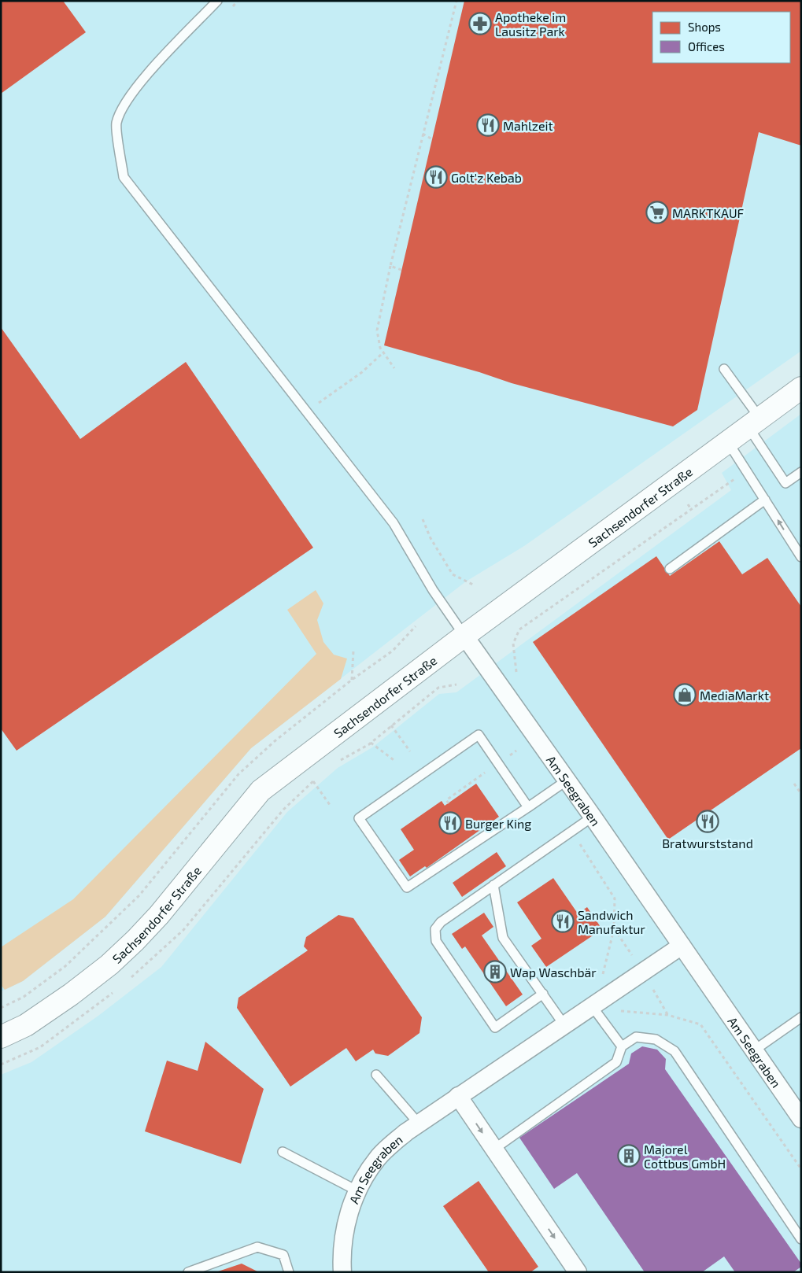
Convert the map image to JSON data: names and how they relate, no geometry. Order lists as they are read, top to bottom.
{
  "streets": {
    "main road": ["Sachsendorfer Straße"],
    "street": ["Am Seegraben"]
  },
  "crossings": [
    ["Sachsendorfer Straße", "Am Seegraben"]
  ],
  "places": {
    "pharmacy": ["Apotheke im Lausitz Park"],
    "restaurant": [
      "Mahlzeit",
      "Golt'z Kebab",
      "Bratwurststand",
      "Burger King",
      "Sandwich Manufaktur"
    ],
    "supermarket": ["MARKTKAUF"],
    "shop": ["MediaMarkt"],
    "building": ["Wap Waschbär", "Majorel Cottbus GmbH"]
  },
  "legend": ["Shops", "Offices"]
}
